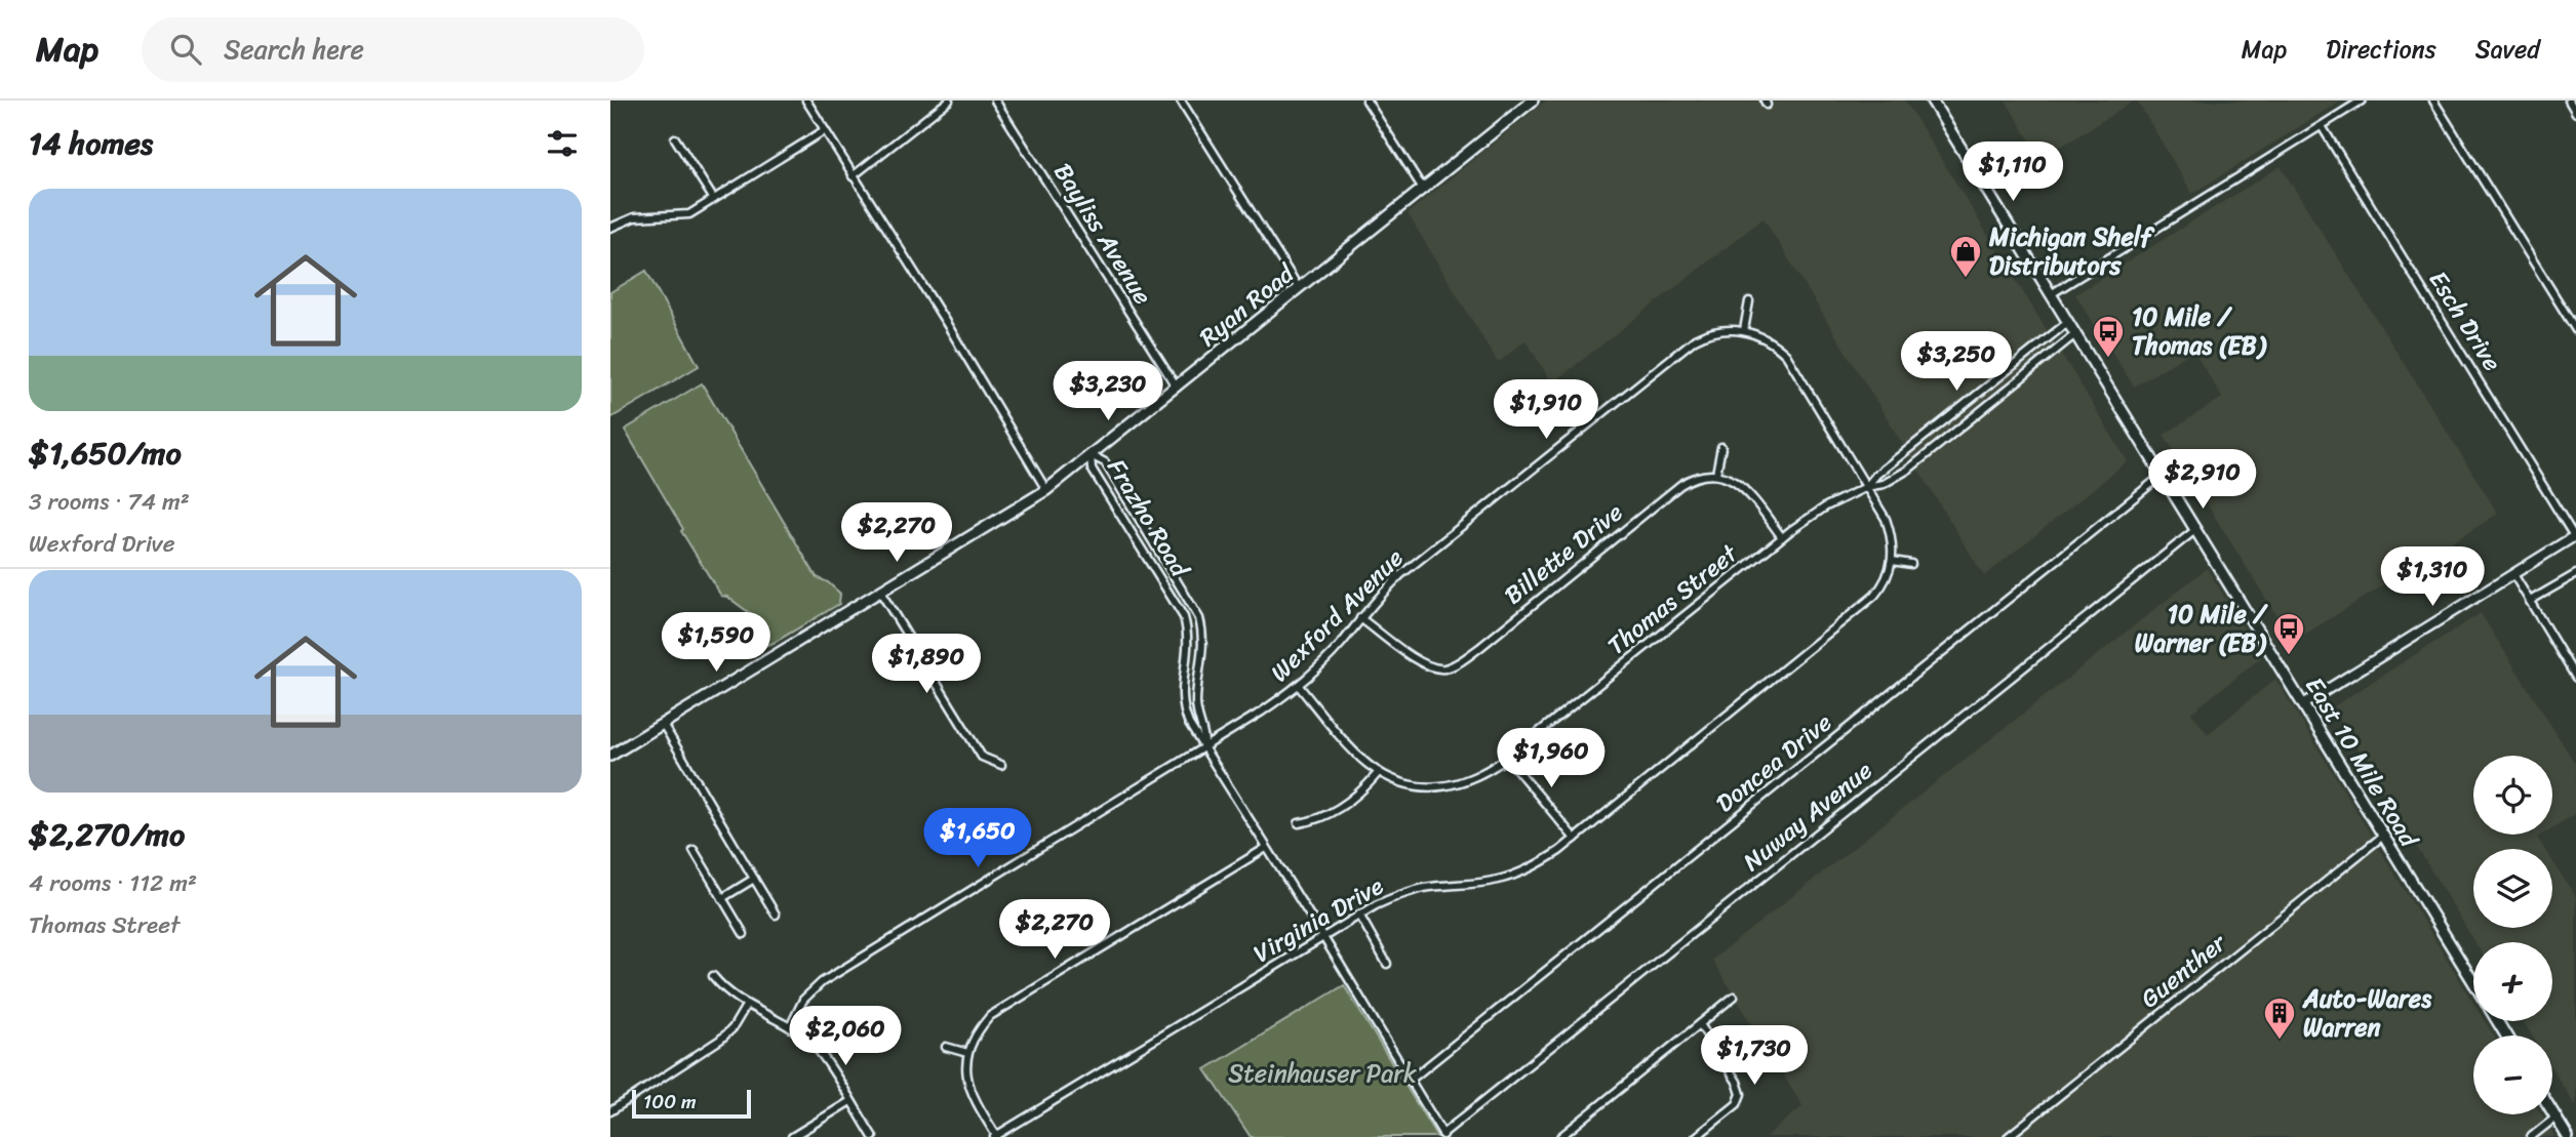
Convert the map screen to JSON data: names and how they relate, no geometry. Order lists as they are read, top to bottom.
{
  "streets": {
    "main road": ["Ryan Road", "East 10 Mile Road"],
    "street": [
      "Bayliss Avenue",
      "Esch Drive",
      "Frazho Road",
      "Billette Drive",
      "Thomas Street",
      "Wexford Avenue",
      "Doncea Drive",
      "Nuway Avenue",
      "Virginia Drive",
      "Guenther"
    ]
  },
  "crossings": [
    ["Bayliss Avenue", "Ryan Road"],
    ["Ryan Road", "Frazho Road"],
    ["Frazho Road", "Wexford Avenue"],
    ["Frazho Road", "Doncea Drive"],
    ["Frazho Road", "Nuway Avenue"],
    ["Frazho Road", "Virginia Drive"],
    ["Billette Drive", "Wexford Avenue"],
    ["Thomas Street", "Wexford Avenue"],
    ["Thomas Street", "East 10 Mile Road"],
    ["East 10 Mile Road", "Doncea Drive"],
    ["East 10 Mile Road", "Nuway Avenue"],
    ["East 10 Mile Road", "Guenther"]
  ],
  "parks": ["Steinhauser Park"],
  "places": {
    "shop": ["Michigan Shelf Distributors"],
    "bus stop": ["10 Mile / Thomas (EB)", "10 Mile / Warner (EB)"],
    "building": ["Auto-Wares Warren"]
  },
  "scale_bar": "100 m",
  "page": {
    "header": "Map",
    "search": "Search here",
    "nav": ["Map", "Directions", "Saved"],
    "heading": "14 homes",
    "price": [
      "$1,110",
      "$3,250",
      "$3,230",
      "$1,910",
      "$2,910",
      "$2,270",
      "$1,310",
      "$1,590",
      "$1,890",
      "$1,960",
      "$1,650",
      "$2,270",
      "$2,060",
      "$1,730"
    ],
    "list": [
      {
        "name": "$1,650/mo",
        "note": "3 rooms · 74 m² · Wexford Drive"
      },
      {
        "name": "$2,270/mo",
        "note": "4 rooms · 112 m² · Thomas Street"
      }
    ],
    "map_buttons": ["+", "−"],
    "scale": "100 m"
  }
}
